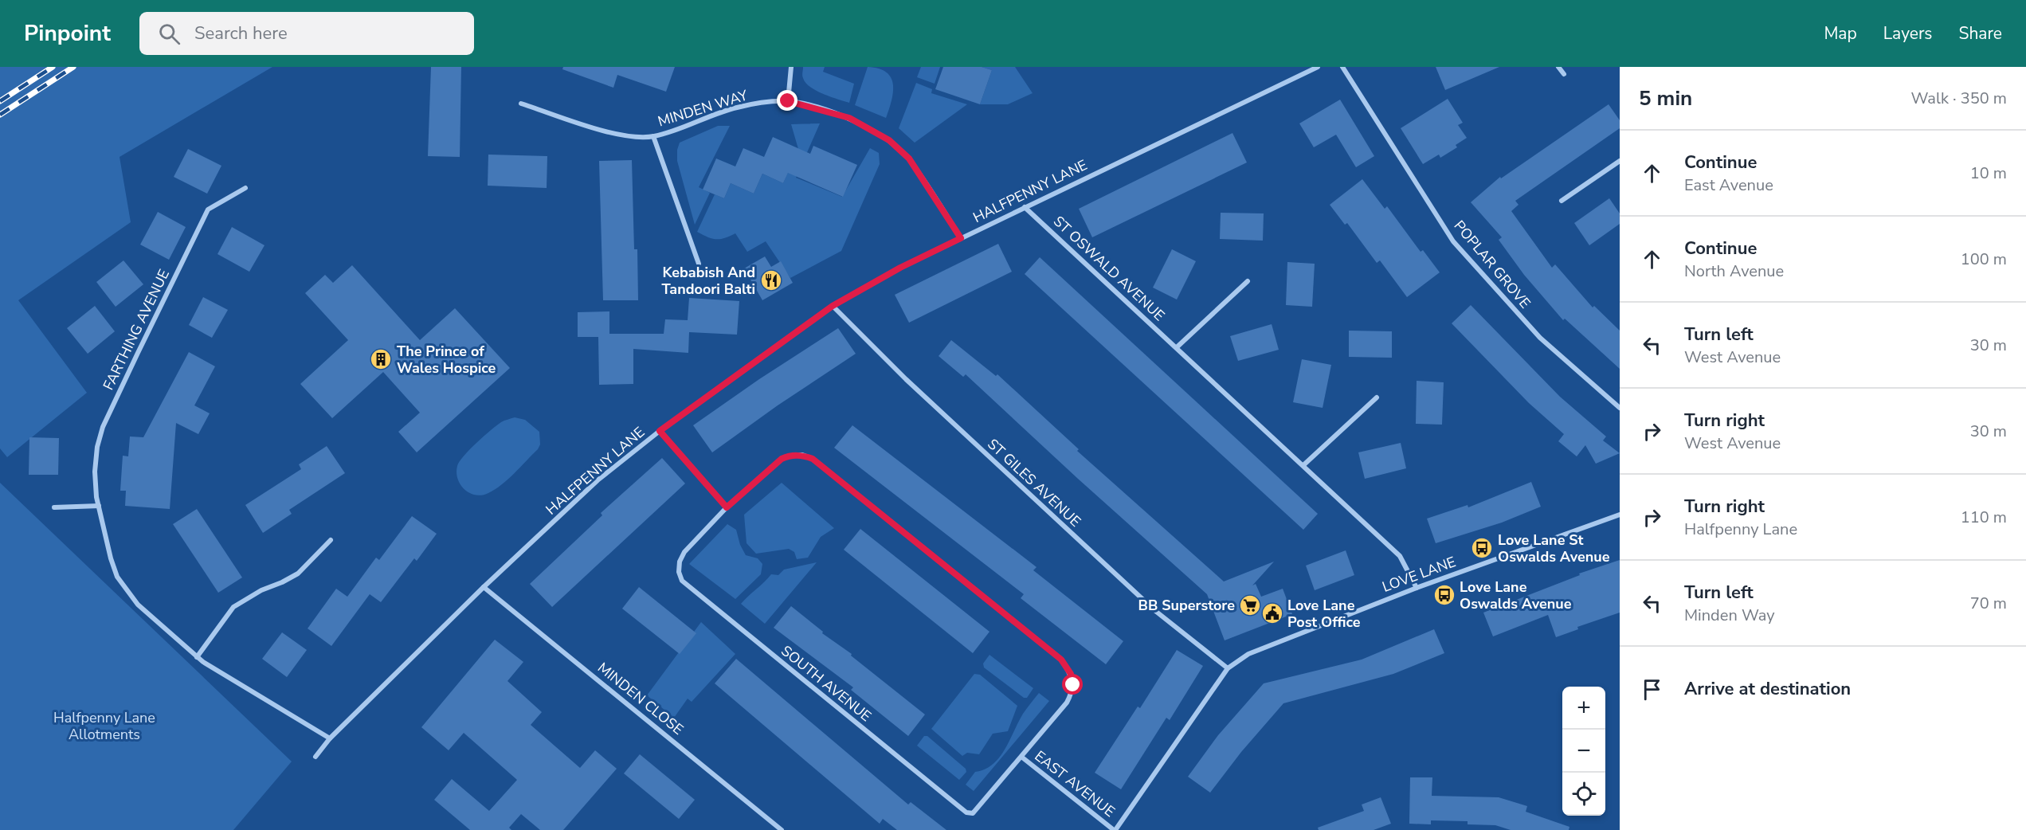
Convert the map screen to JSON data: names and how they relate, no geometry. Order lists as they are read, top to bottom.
{
  "streets": {
    "street": [
      "MINDEN WAY",
      "HALFPENNY LANE",
      "POPLAR GROVE",
      "ST OSWALD AVENUE",
      "FARTHING AVENUE",
      "ST GILES AVENUE",
      "LOVE LANE",
      "SOUTH AVENUE",
      "MINDEN CLOSE",
      "EAST AVENUE"
    ]
  },
  "crossings": [
    ["MINDEN WAY", "HALFPENNY LANE"],
    ["HALFPENNY LANE", "ST OSWALD AVENUE"],
    ["HALFPENNY LANE", "FARTHING AVENUE"],
    ["HALFPENNY LANE", "ST GILES AVENUE"],
    ["HALFPENNY LANE", "MINDEN CLOSE"],
    ["ST OSWALD AVENUE", "LOVE LANE"],
    ["ST GILES AVENUE", "LOVE LANE"],
    ["LOVE LANE", "EAST AVENUE"],
    ["SOUTH AVENUE", "EAST AVENUE"]
  ],
  "parks": ["Halfpenny Lane Allotments"],
  "places": {
    "restaurant": ["Kebabish And Tandoori Balti"],
    "building": ["The Prince of Wales Hospice"],
    "bus stop": ["Love Lane St Oswalds Avenue", "Love Lane Oswalds Avenue"],
    "supermarket": ["BB Superstore"],
    "public building": ["Love Lane Post Office"]
  },
  "page": {
    "header": "Pinpoint",
    "search": "Search here",
    "nav": ["Map", "Layers", "Share"],
    "heading": ["5 min", "Walk · 350 m"],
    "list": [
      ["Continue", "East Avenue", "10 m"],
      ["Continue", "North Avenue", "100 m"],
      ["Turn left", "West Avenue", "30 m"],
      ["Turn right", "West Avenue", "30 m"],
      ["Turn right", "Halfpenny Lane", "110 m"],
      ["Turn left", "Minden Way", "70 m"],
      "Arrive at destination"
    ],
    "map_buttons": ["+", "−"]
  }
}
